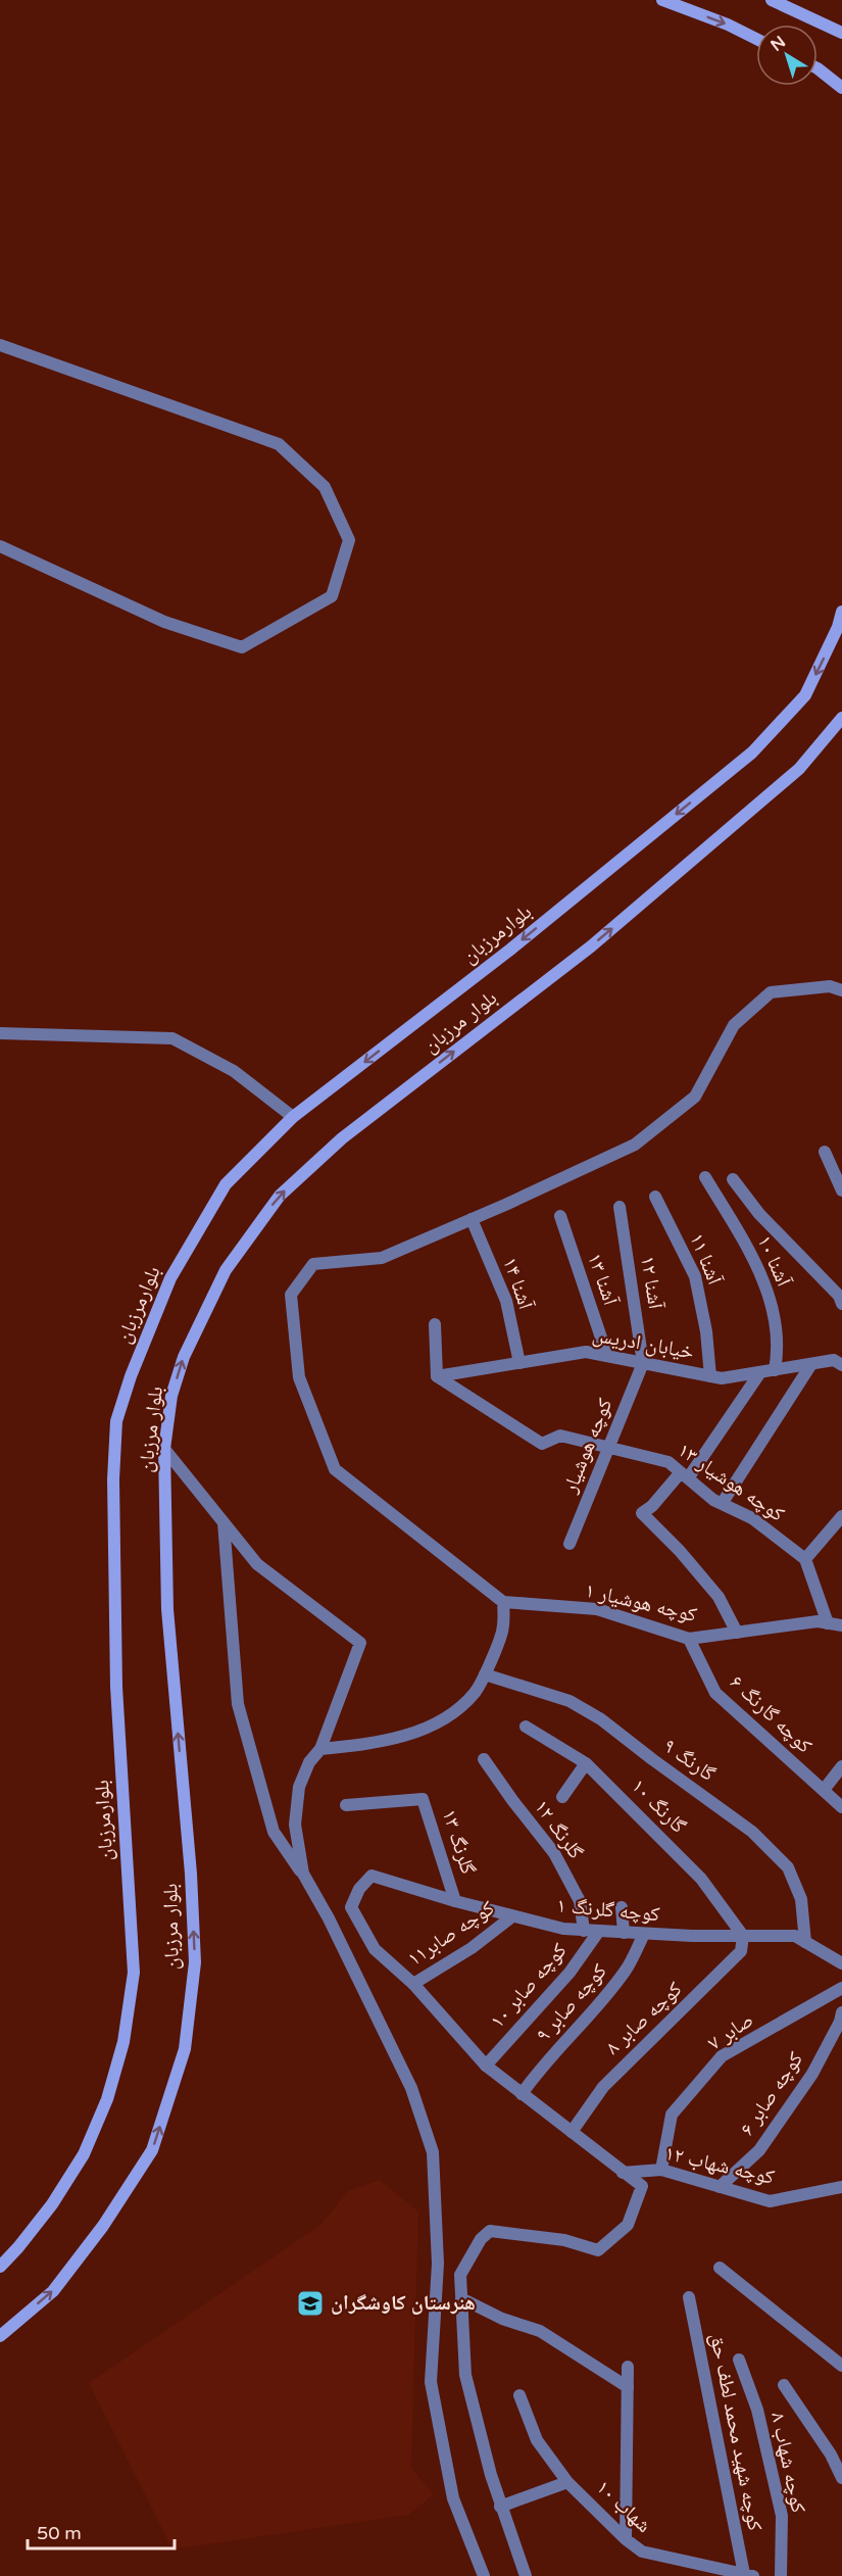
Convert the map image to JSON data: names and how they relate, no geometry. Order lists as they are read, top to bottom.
{
  "streets": {
    "main road": ["بلوارمرزبان", "بلوار مرزبان"],
    "street": [
      "آشنا ۱۱",
      "آشنا ۱۰",
      "آشنا ۱۳",
      "آشنا ۱۲",
      "آشنا ۱۴",
      "خیابان ادریس",
      "کوچه هوشیار",
      "کوچه هوشیار ۱۳",
      "کوچه هوشیار ۱",
      "کوچه گارنگ ۶",
      "گارنگ ۹",
      "گارنگ ۱۰",
      "گلرنگ ۱۲",
      "گلرنگ ۱۳",
      "کوچه گلرنگ ۱",
      "کوچه صابر۱۱",
      "کوچه صابر ۱۰",
      "کوچه صابر ۹",
      "کوچه صابر ۸",
      "صابر ۷",
      "کوچه صابر ۶",
      "کوچه شهاب ۱۲",
      "کوچه شهید محمد لطف حق",
      "کوچه شهاب ۸",
      "شهاب ۱۰"
    ]
  },
  "crossings": [
    ["آشنا ۱۱", "خیابان ادریس"],
    ["آشنا ۱۰", "خیابان ادریس"],
    ["آشنا ۱۳", "خیابان ادریس"],
    ["آشنا ۱۲", "خیابان ادریس"],
    ["آشنا ۱۲", "کوچه هوشیار"],
    ["آشنا ۱۴", "خیابان ادریس"],
    ["خیابان ادریس", "کوچه هوشیار"],
    ["خیابان ادریس", "کوچه هوشیار ۱۳"],
    ["کوچه هوشیار", "کوچه هوشیار ۱۳"],
    ["کوچه هوشیار ۱", "کوچه گارنگ ۶"],
    ["گارنگ ۹", "کوچه گلرنگ ۱"],
    ["گارنگ ۱۰", "کوچه گلرنگ ۱"],
    ["گارنگ ۱۰", "کوچه صابر ۸"],
    ["گلرنگ ۱۲", "کوچه گلرنگ ۱"],
    ["گلرنگ ۱۳", "کوچه گلرنگ ۱"],
    ["کوچه گلرنگ ۱", "کوچه صابر۱۱"],
    ["کوچه گلرنگ ۱", "کوچه صابر ۱۰"],
    ["کوچه گلرنگ ۱", "کوچه صابر ۹"],
    ["کوچه گلرنگ ۱", "کوچه صابر ۸"],
    ["صابر ۷", "کوچه شهاب ۱۲"],
    ["کوچه صابر ۶", "کوچه شهاب ۱۲"],
    ["کوچه شهید محمد لطف حق", "شهاب ۱۰"]
  ],
  "one_way": ["بلوارمرزبان", "بلوار مرزبان"],
  "places": {
    "school or university": ["هنرستان کاوشگران"]
  },
  "scale_bar": "50 m",
  "north": "top left"
}
